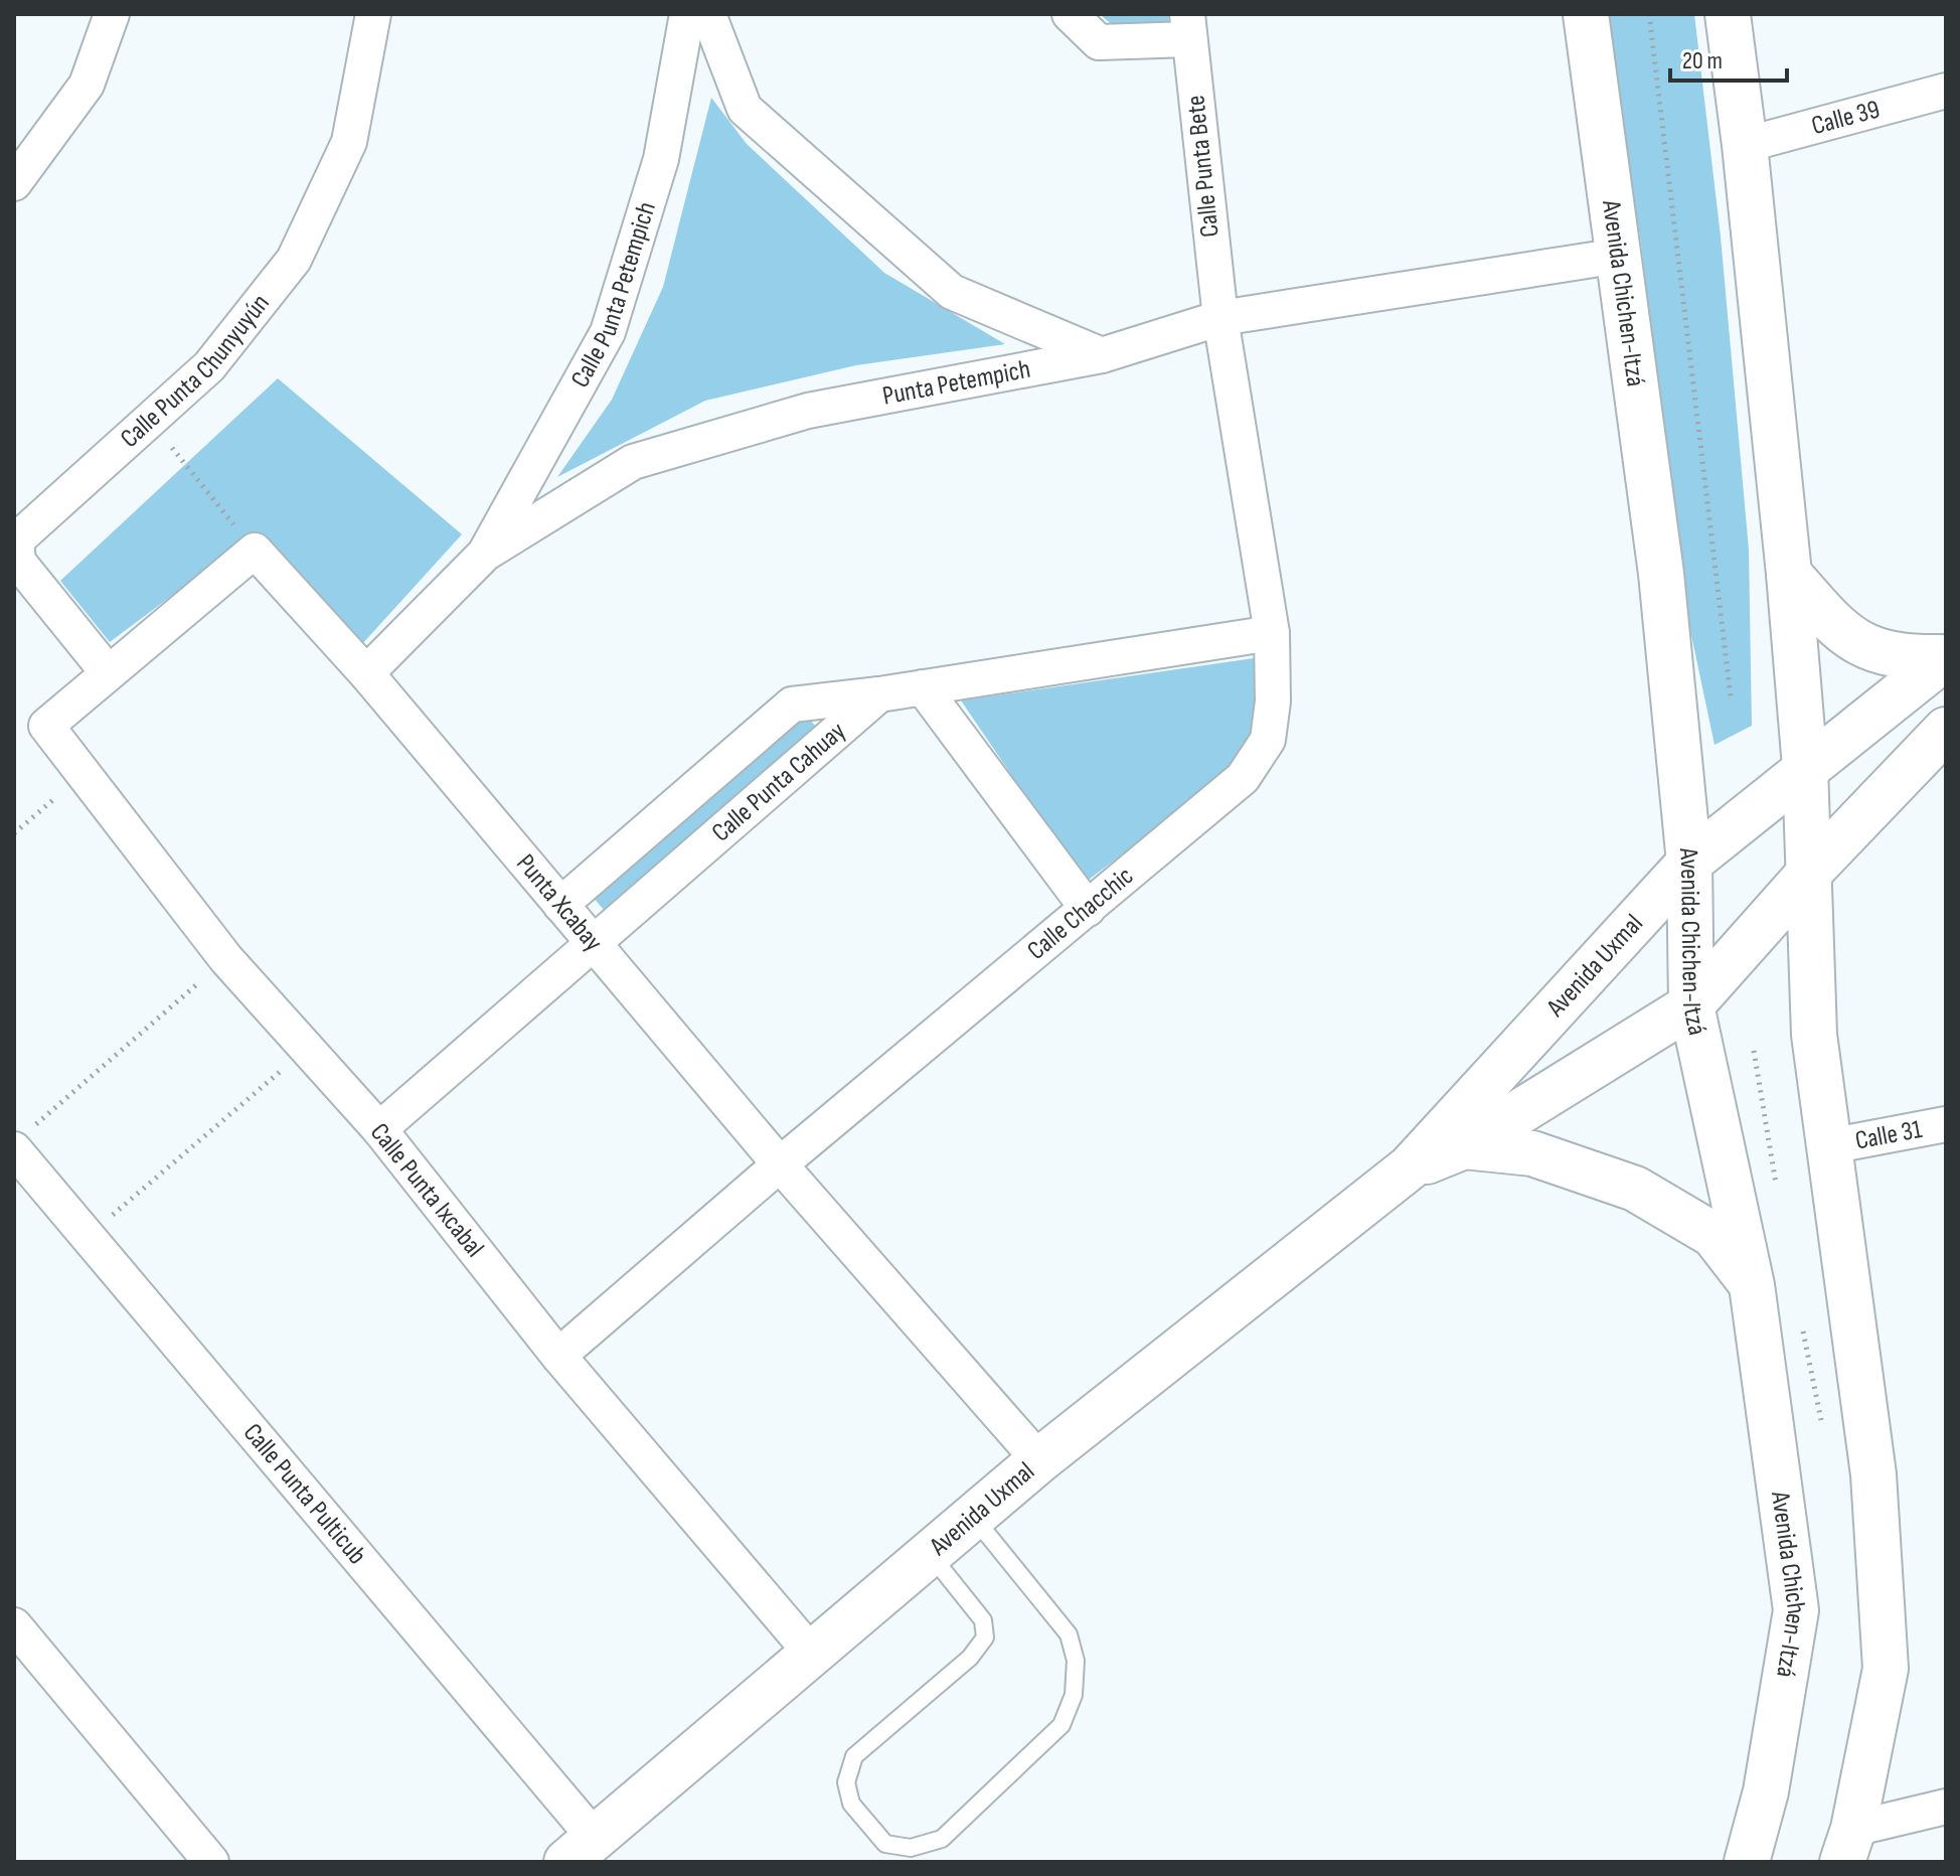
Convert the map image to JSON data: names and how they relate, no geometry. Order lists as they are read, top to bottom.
{
  "streets": {
    "main road": ["Avenida Chichen-Itzá", "Avenida Uxmal"],
    "street": [
      "Calle 39",
      "Calle Punta Bete",
      "Calle Punta Petempich",
      "Calle Punta Chunyuyún",
      "Punta Petempich",
      "Calle Punta Cahuay",
      "Punta Xcabay",
      "Calle Chacchic",
      "Calle 31",
      "Calle Punta Ixcabal",
      "Calle Punta Pulticub"
    ]
  },
  "crossings": [
    ["Calle Punta Bete", "Punta Petempich"],
    ["Calle Punta Bete", "Calle Chacchic"],
    ["Calle Punta Petempich", "Punta Petempich"],
    ["Avenida Chichen-Itzá", "Punta Petempich"],
    ["Avenida Chichen-Itzá", "Avenida Uxmal"],
    ["Calle Punta Chunyuyún", "Calle Punta Ixcabal"],
    ["Punta Petempich", "Punta Xcabay"],
    ["Punta Petempich", "Calle Chacchic"],
    ["Calle Punta Cahuay", "Punta Xcabay"],
    ["Calle Punta Cahuay", "Calle Punta Ixcabal"],
    ["Punta Xcabay", "Calle Chacchic"],
    ["Punta Xcabay", "Avenida Uxmal"],
    ["Calle Chacchic", "Calle Punta Ixcabal"],
    ["Avenida Uxmal", "Calle Punta Ixcabal"],
    ["Avenida Uxmal", "Calle Punta Pulticub"]
  ],
  "scale_bar": "20 m"
}
